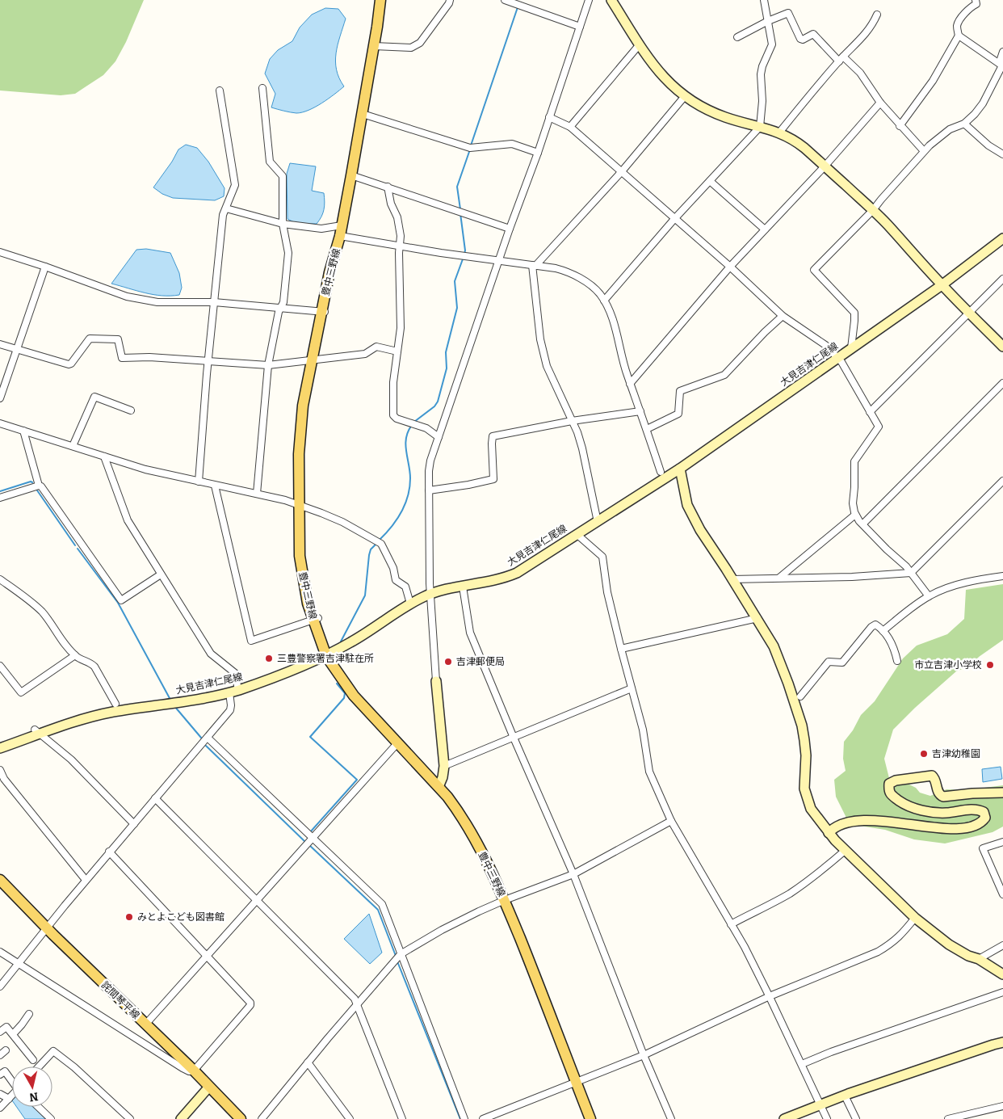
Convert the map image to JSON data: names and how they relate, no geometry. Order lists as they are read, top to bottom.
{
  "streets": {
    "main road": ["豊中三野線", "詫間琴平線"],
    "street": ["大見吉津仁尾線"]
  },
  "crossings": [
    ["豊中三野線", "大見吉津仁尾線"]
  ],
  "places": [
    "三豊警察署吉津駐在所",
    "吉津郵便局",
    "市立吉津小学校",
    "吉津幼稚園",
    "みとよこども図書館"
  ],
  "north": "bottom"
}
